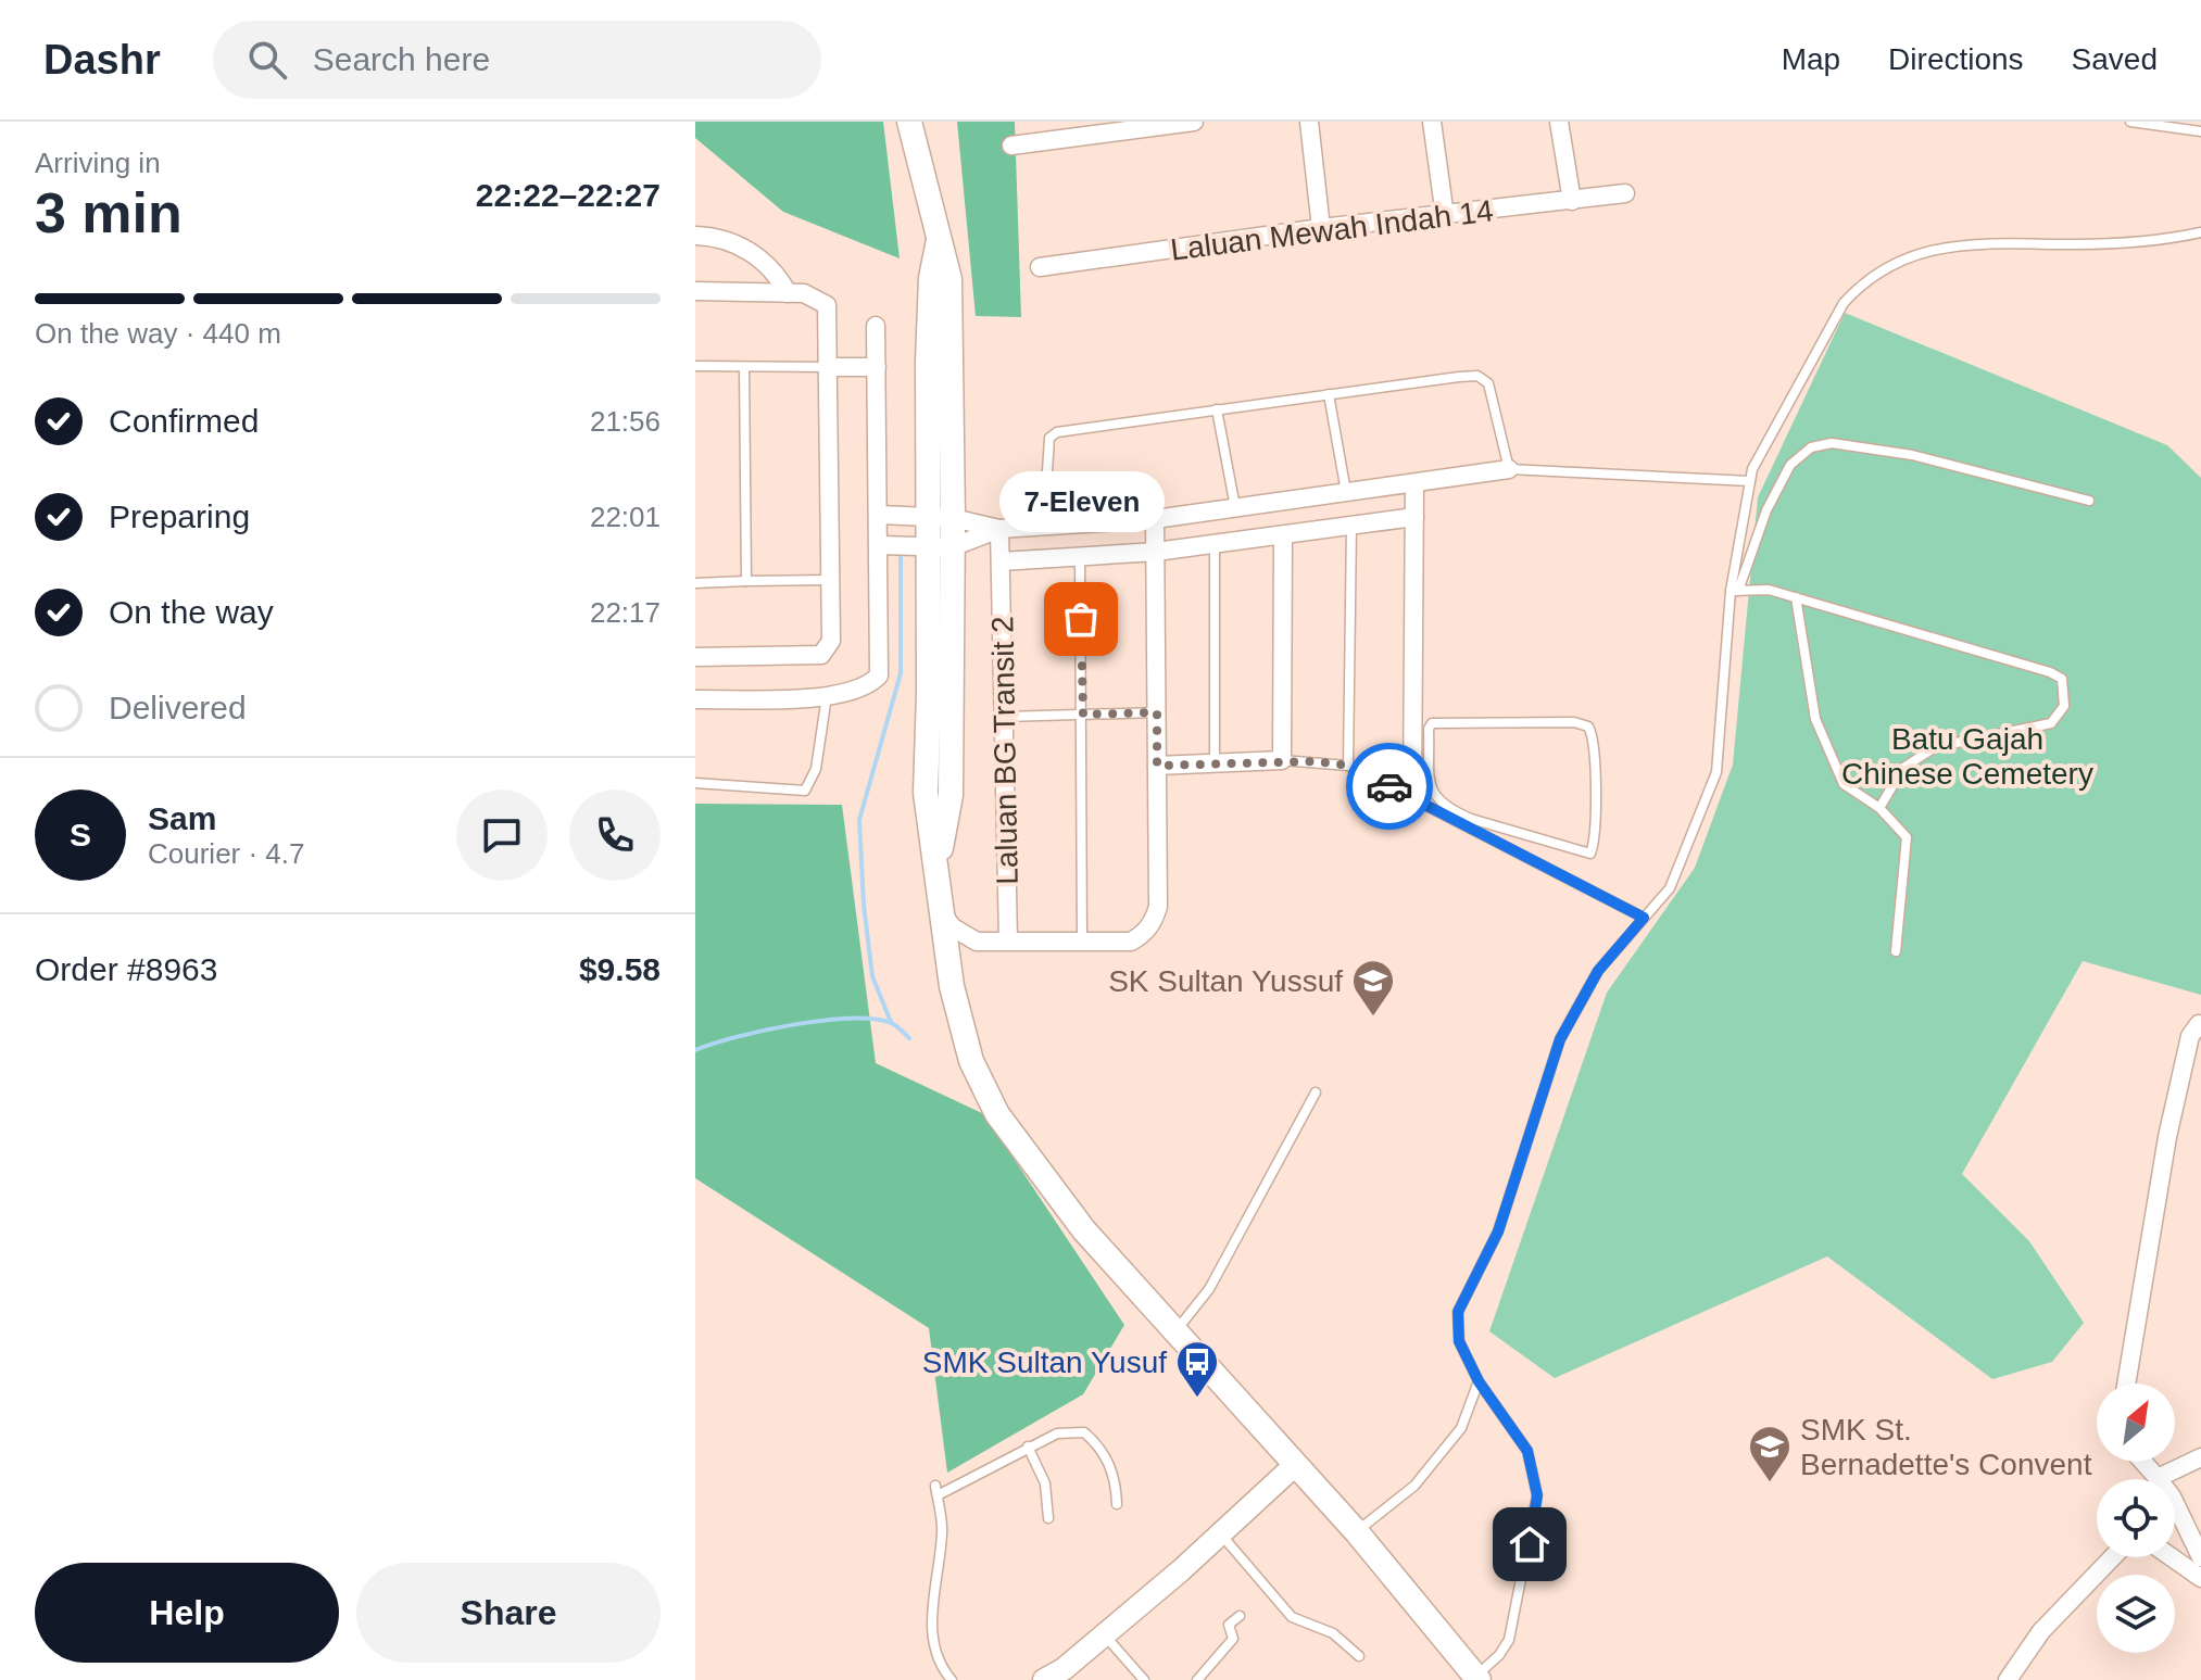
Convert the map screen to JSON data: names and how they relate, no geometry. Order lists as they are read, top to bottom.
{
  "streets": {
    "street": ["Laluan Mewah Indah 14", "Laluan BG Transit 2"]
  },
  "parks": ["Batu Gajah Chinese Cemetery"],
  "places": {
    "other": ["7-Eleven"],
    "school or university": ["SK Sultan Yussuf", "SMK St. Bernadette's Convent"],
    "bus stop": ["SMK Sultan Yusuf"]
  },
  "north": "top right",
  "page": {
    "header": "Dashr",
    "search": "Search here",
    "nav": ["Map", "Directions", "Saved"],
    "heading": ["3 min", "Arriving in", "22:22–22:27"],
    "panel": [
      "Sam",
      "Courier · 4.7",
      "Order #8963",
      "$9.58"
    ],
    "bar": "On the way · 440 m",
    "list": [
      ["Confirmed", "21:56"],
      ["Preparing", "22:01"],
      ["On the way", "22:17"],
      "Delivered"
    ],
    "bubble": "7-Eleven",
    "round": "S",
    "buttons": ["Help", "Share"]
  }
}
